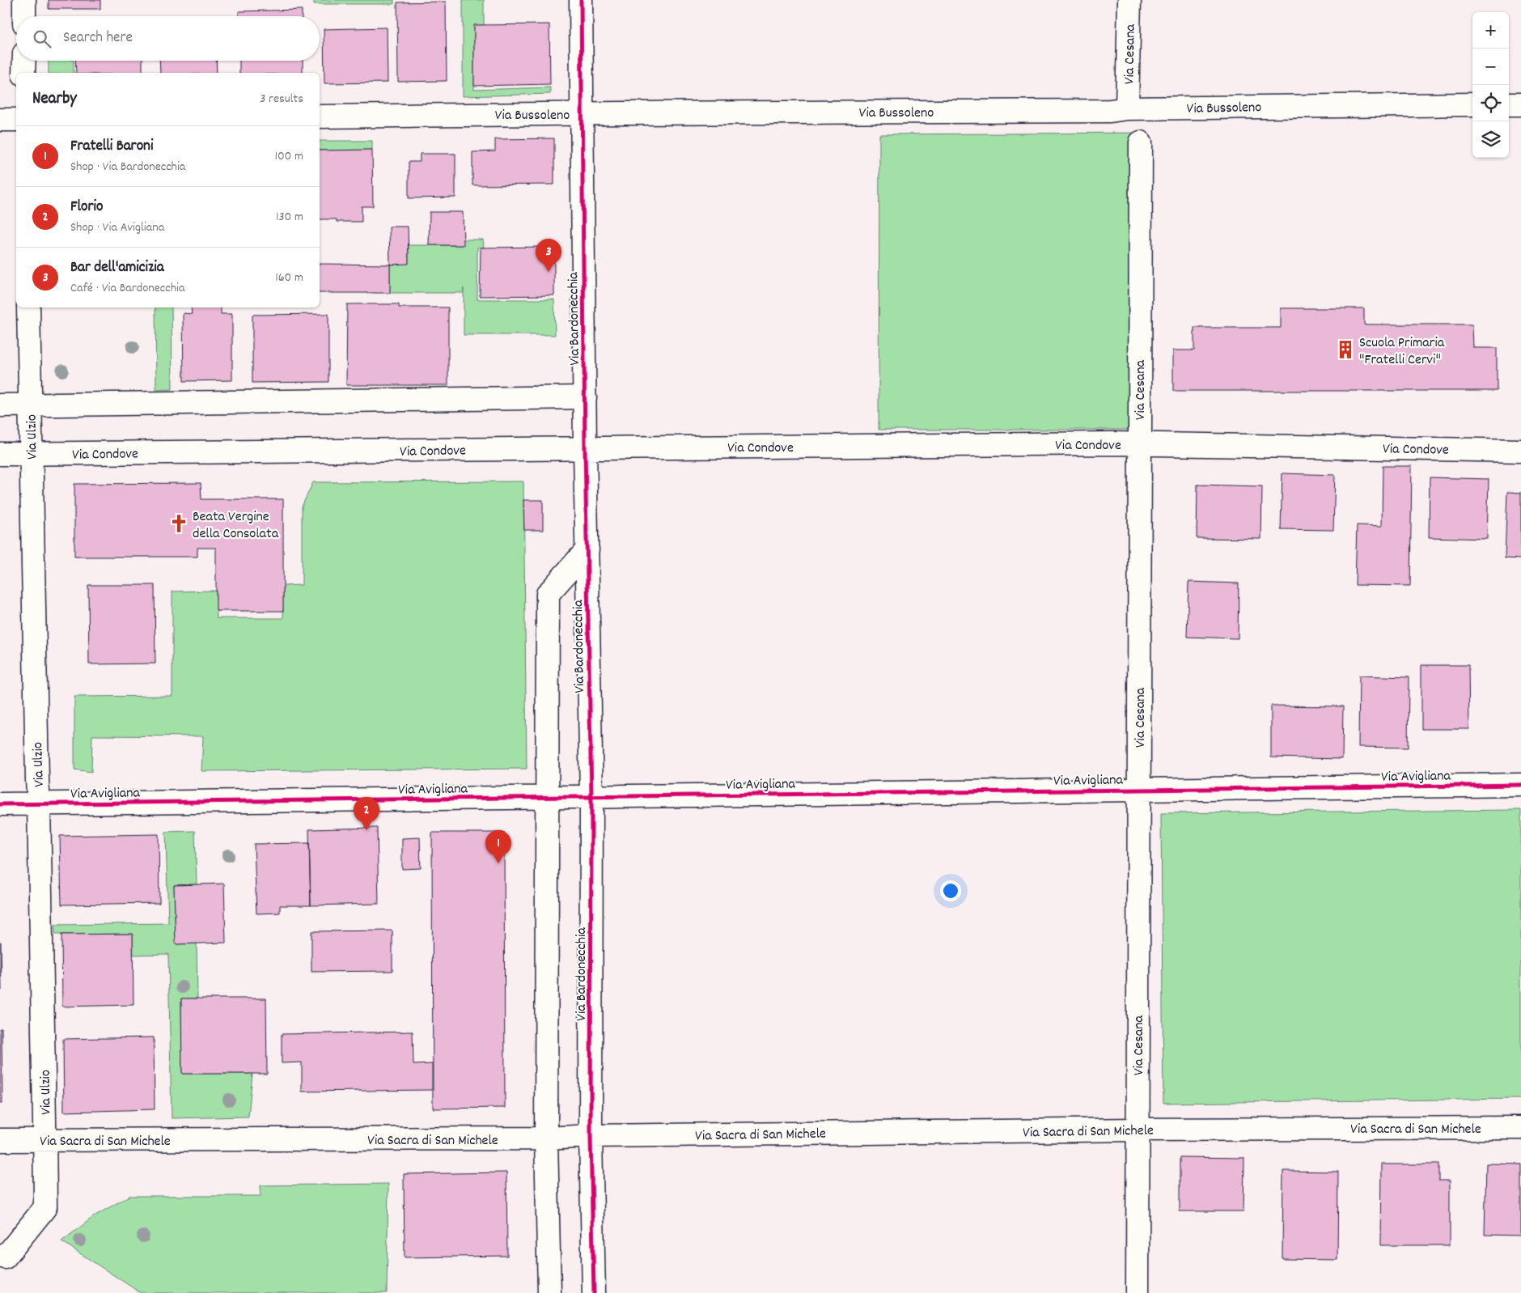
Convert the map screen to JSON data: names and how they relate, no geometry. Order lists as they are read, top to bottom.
{
  "streets": {
    "street": [
      "Via Cesana",
      "Via Bussoleno",
      "Via Bardonecchia",
      "Via Ulzio",
      "Via Condove",
      "Via Avigliana",
      "Via Sacra di San Michele"
    ]
  },
  "crossings": [
    ["Via Cesana", "Via Bussoleno"],
    ["Via Cesana", "Via Condove"],
    ["Via Cesana", "Via Avigliana"],
    ["Via Cesana", "Via Sacra di San Michele"],
    ["Via Bussoleno", "Via Bardonecchia"],
    ["Via Bardonecchia", "Via Condove"],
    ["Via Bardonecchia", "Via Avigliana"],
    ["Via Bardonecchia", "Via Sacra di San Michele"],
    ["Via Ulzio", "Via Condove"],
    ["Via Ulzio", "Via Avigliana"],
    ["Via Ulzio", "Via Sacra di San Michele"]
  ],
  "places": {
    "building": ["Scuola Primaria \"Fratelli Cervi\""],
    "church": ["Beata Vergine della Consolata"]
  },
  "page": {
    "map_buttons": ["+", "−"],
    "search": "Search here",
    "heading": ["Nearby", "3 results"],
    "list": [
      {
        "mark": "1",
        "name": "Fratelli Baroni",
        "note": "Shop · Via Bardonecchia",
        "value": "100 m"
      },
      {
        "mark": "2",
        "name": "Florio",
        "note": "Shop · Via Avigliana",
        "value": "130 m"
      },
      {
        "mark": "3",
        "name": "Bar dell'amicizia",
        "note": "Café · Via Bardonecchia",
        "value": "160 m"
      }
    ],
    "pins": ["3", "2", "1"]
  }
}
